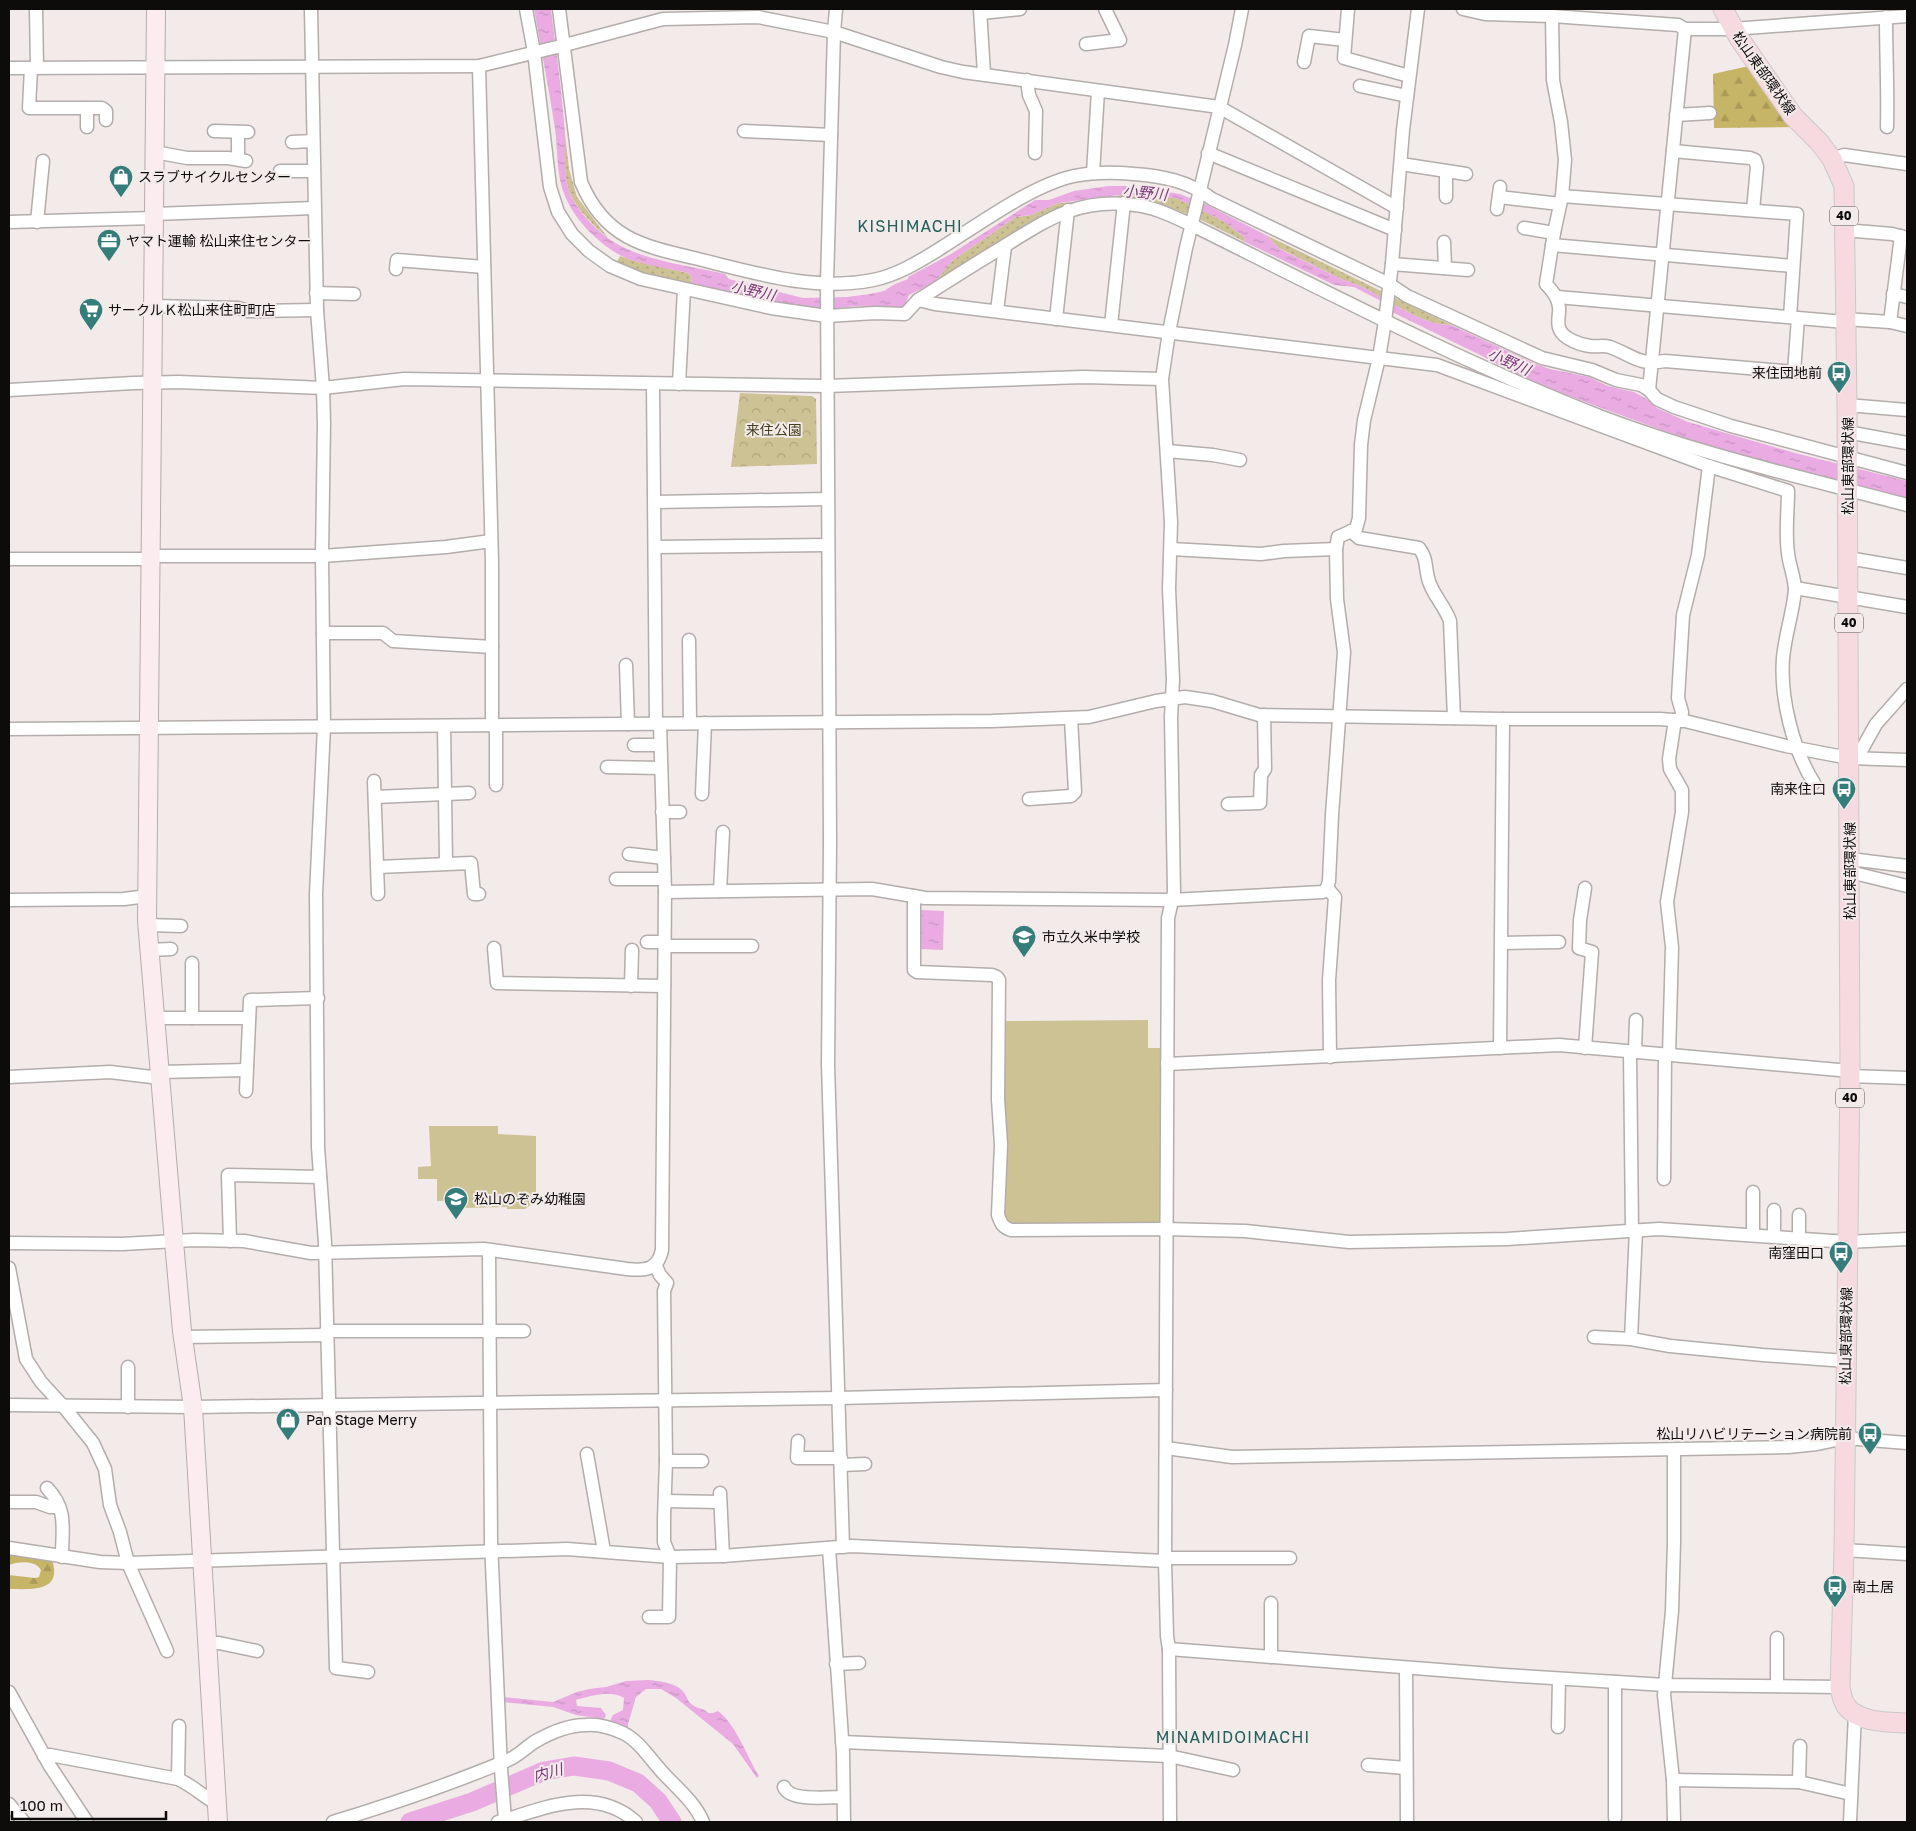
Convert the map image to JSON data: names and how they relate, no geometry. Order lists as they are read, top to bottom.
{
  "streets": {
    "main road": ["松山東部環状線", "40"]
  },
  "districts": ["KISHIMACHI", "MINAMIDOIMACHI"],
  "water": ["小野川", "内川"],
  "parks": ["来住公園"],
  "places": {
    "shop": ["スラブサイクルセンター", "Pan Stage Merry"],
    "office": ["ヤマト運輸 松山来住センター"],
    "supermarket": ["サークルＫ松山来住町町店"],
    "bus stop": [
      "来住団地前",
      "南来住口",
      "南窪田口",
      "松山リハビリテーション病院前",
      "南土居"
    ],
    "school or university": ["市立久米中学校", "松山のぞみ幼稚園"]
  },
  "scale_bar": "100 m"
}
